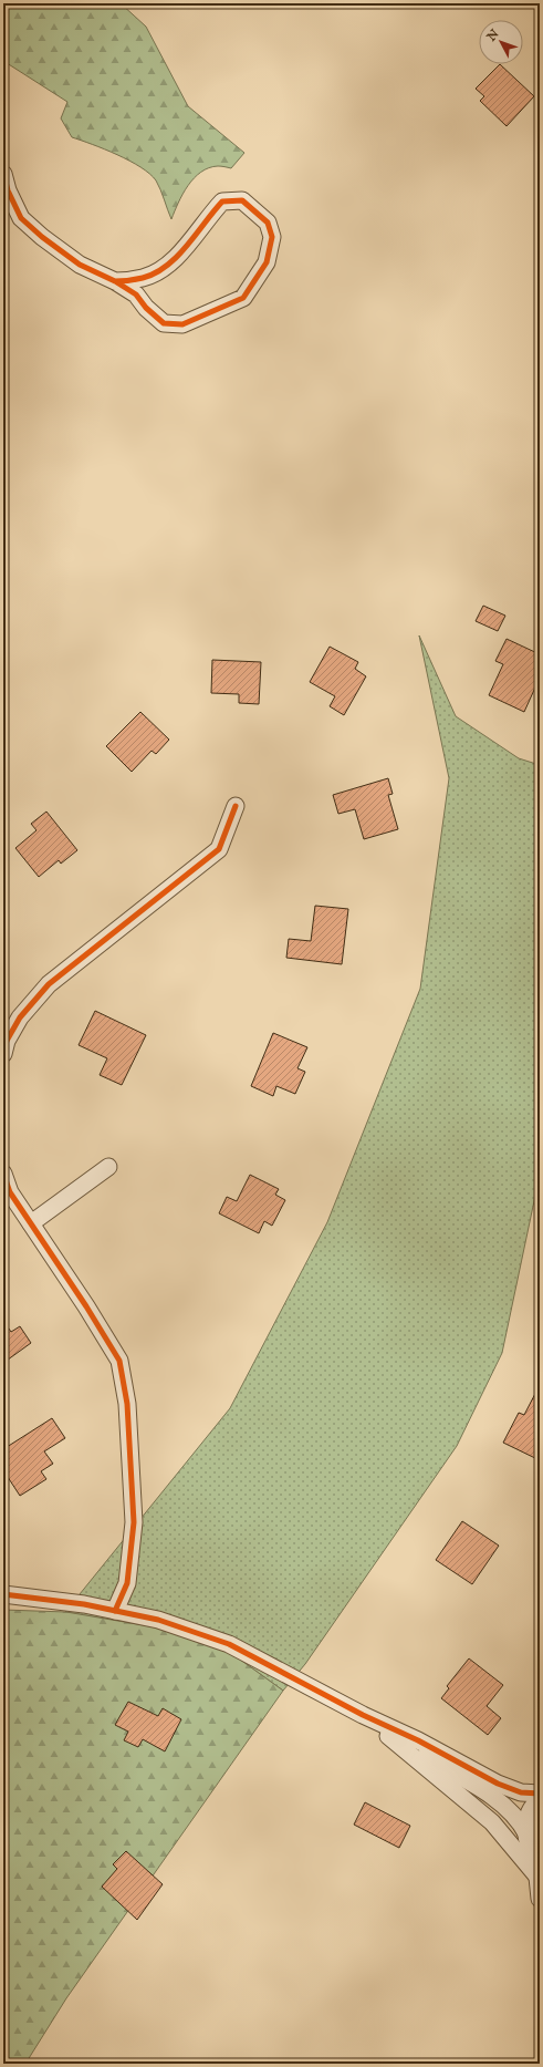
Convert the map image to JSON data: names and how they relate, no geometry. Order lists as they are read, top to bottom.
{
  "north": "top left"
}
